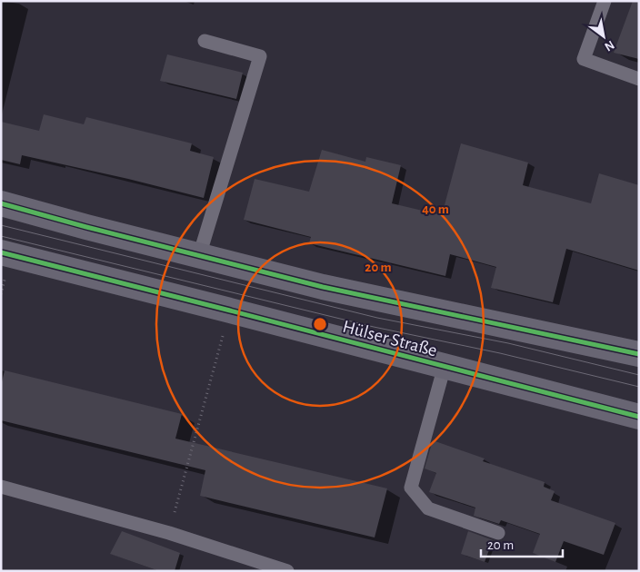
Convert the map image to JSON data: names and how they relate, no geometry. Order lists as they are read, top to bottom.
{
  "streets": {
    "street": ["Hülser Straße"]
  },
  "scale_bar": "20 m",
  "north": "bottom right",
  "rings": ["40 m", "20 m"]
}
